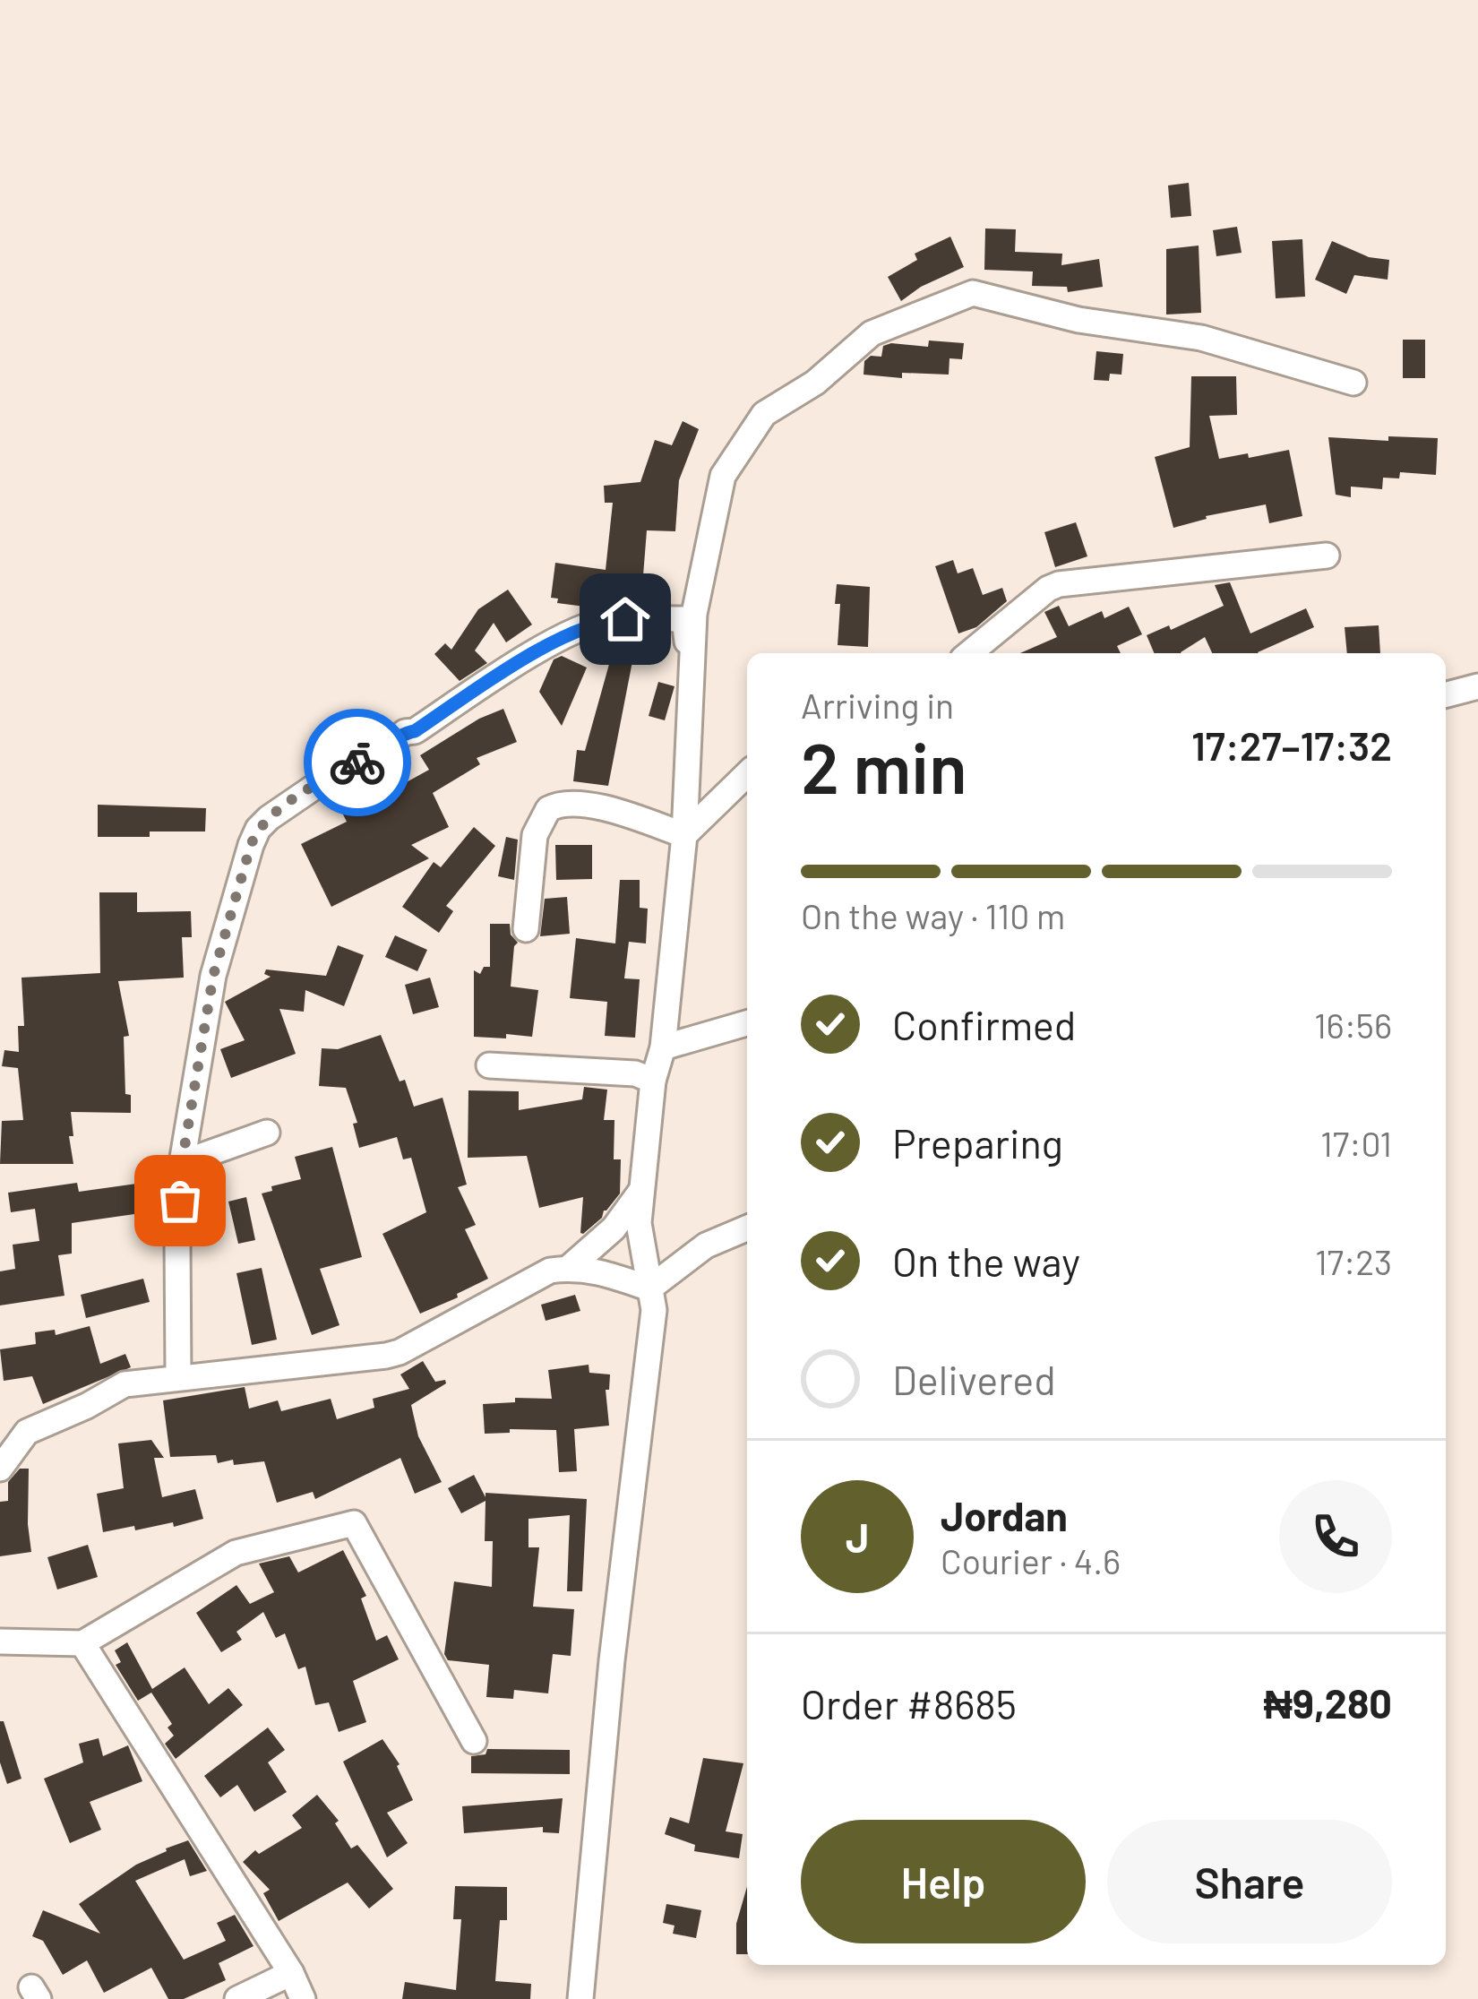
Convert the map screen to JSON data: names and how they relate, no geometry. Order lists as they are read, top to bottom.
{
  "page": {
    "heading": ["2 min", "Arriving in", "17:27–17:32"],
    "panel": [
      "Jordan",
      "Courier · 4.6",
      "Order #8685",
      "₦9,280"
    ],
    "bar": "On the way · 110 m",
    "list": [
      ["Confirmed", "16:56"],
      ["Preparing", "17:01"],
      ["On the way", "17:23"],
      "Delivered"
    ],
    "round": "J",
    "buttons": ["Help", "Share"]
  }
}
